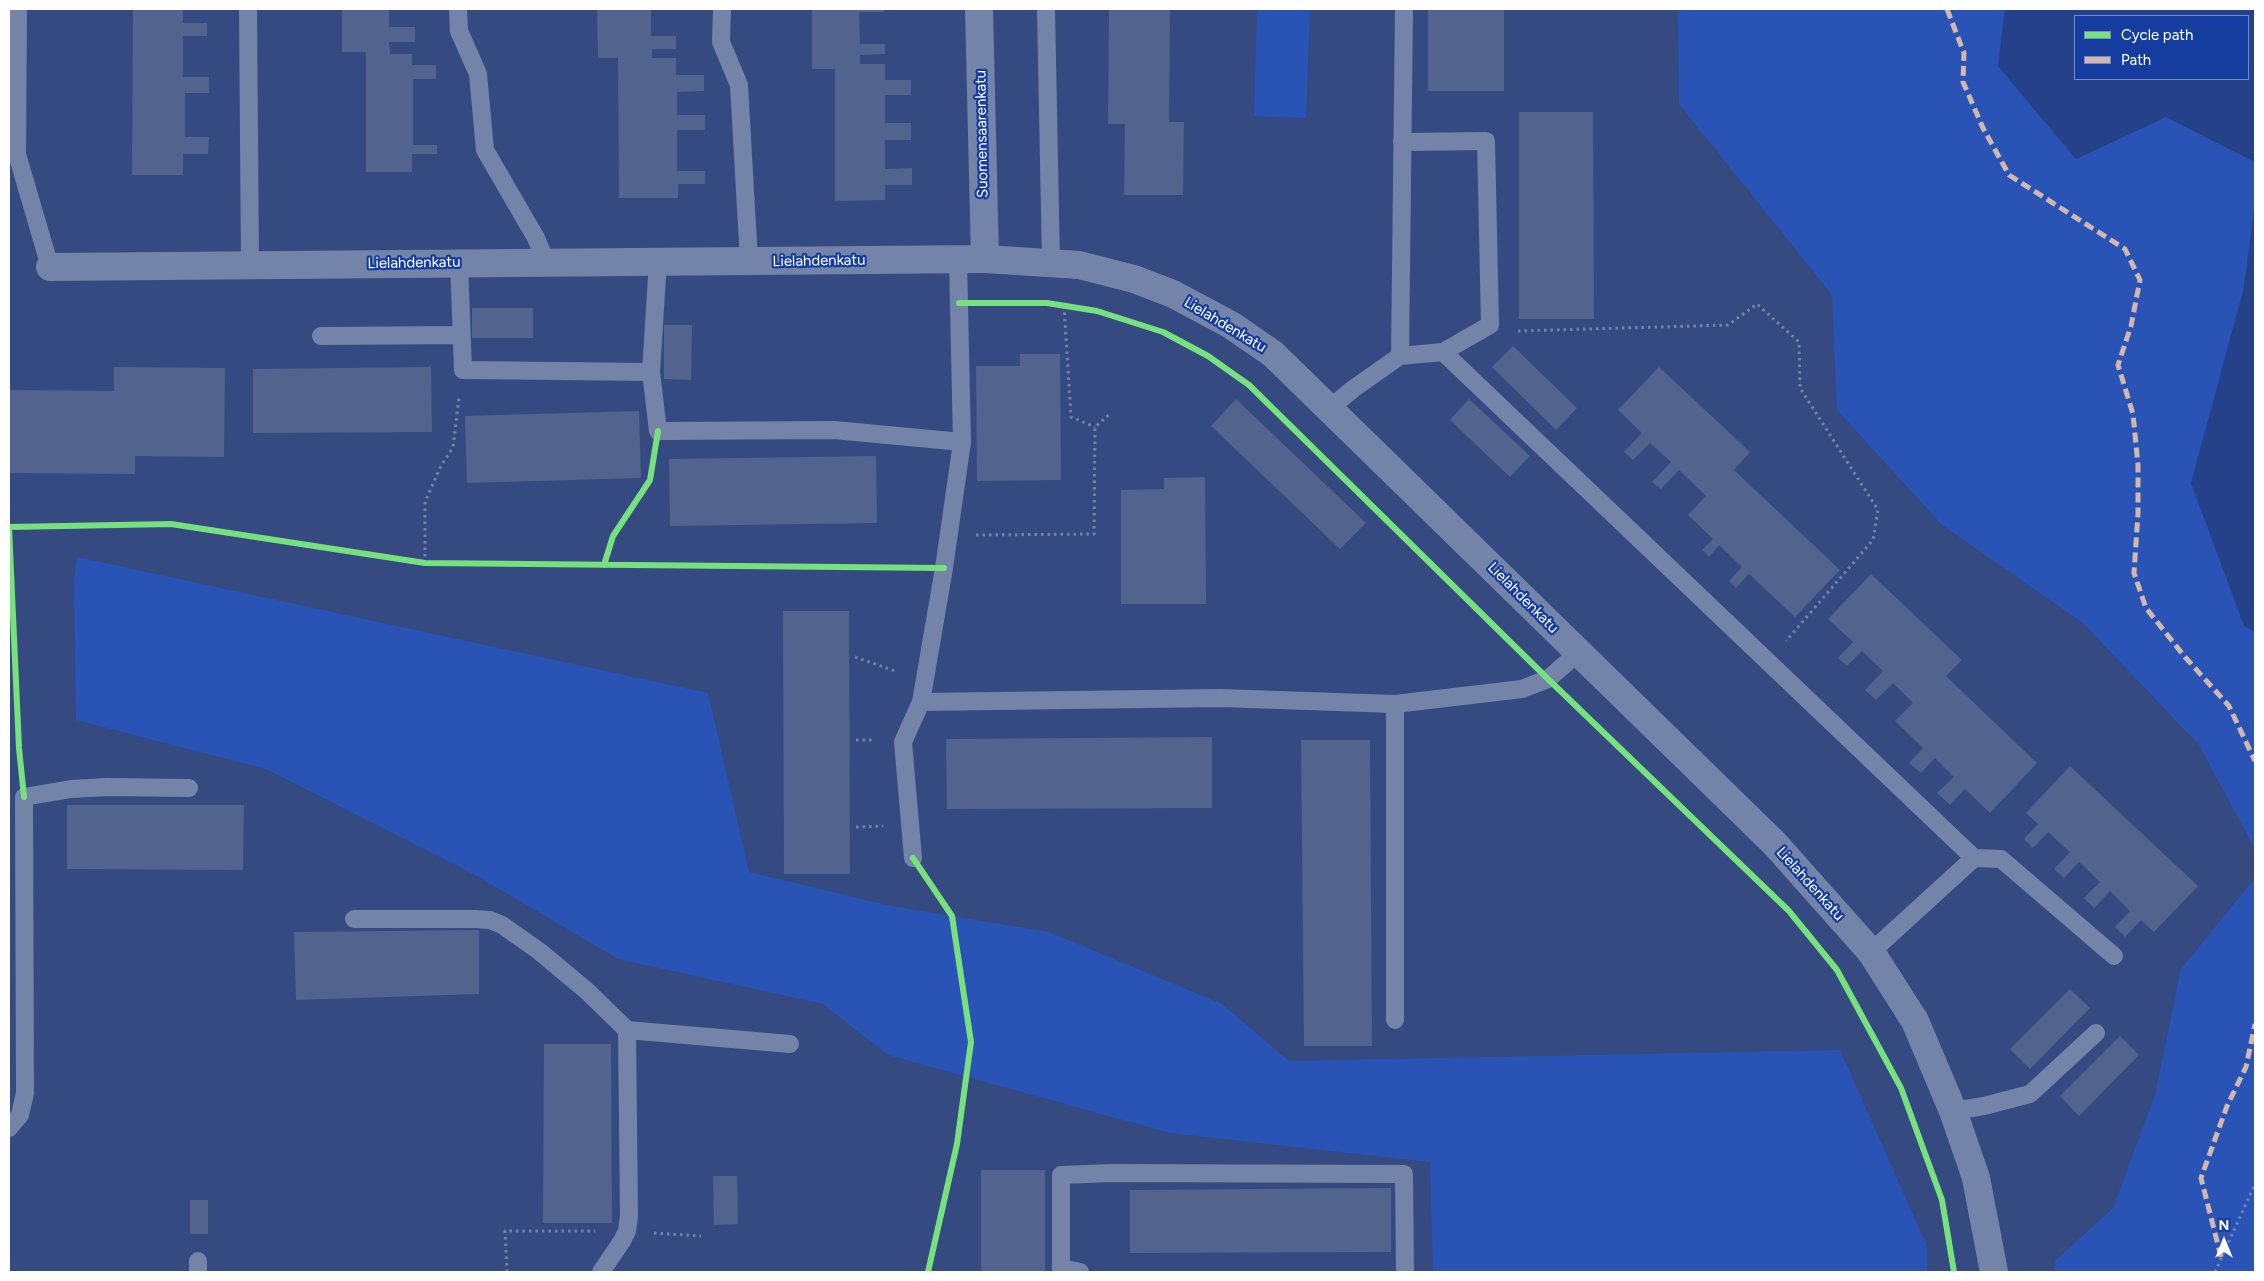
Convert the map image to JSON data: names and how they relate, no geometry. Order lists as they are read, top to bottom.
{
  "streets": {
    "street": ["Suomensaarenkatu", "Lielahdenkatu"]
  },
  "crossings": [
    ["Suomensaarenkatu", "Lielahdenkatu"]
  ],
  "legend": ["Cycle path", "Path"],
  "north": "top"
}
